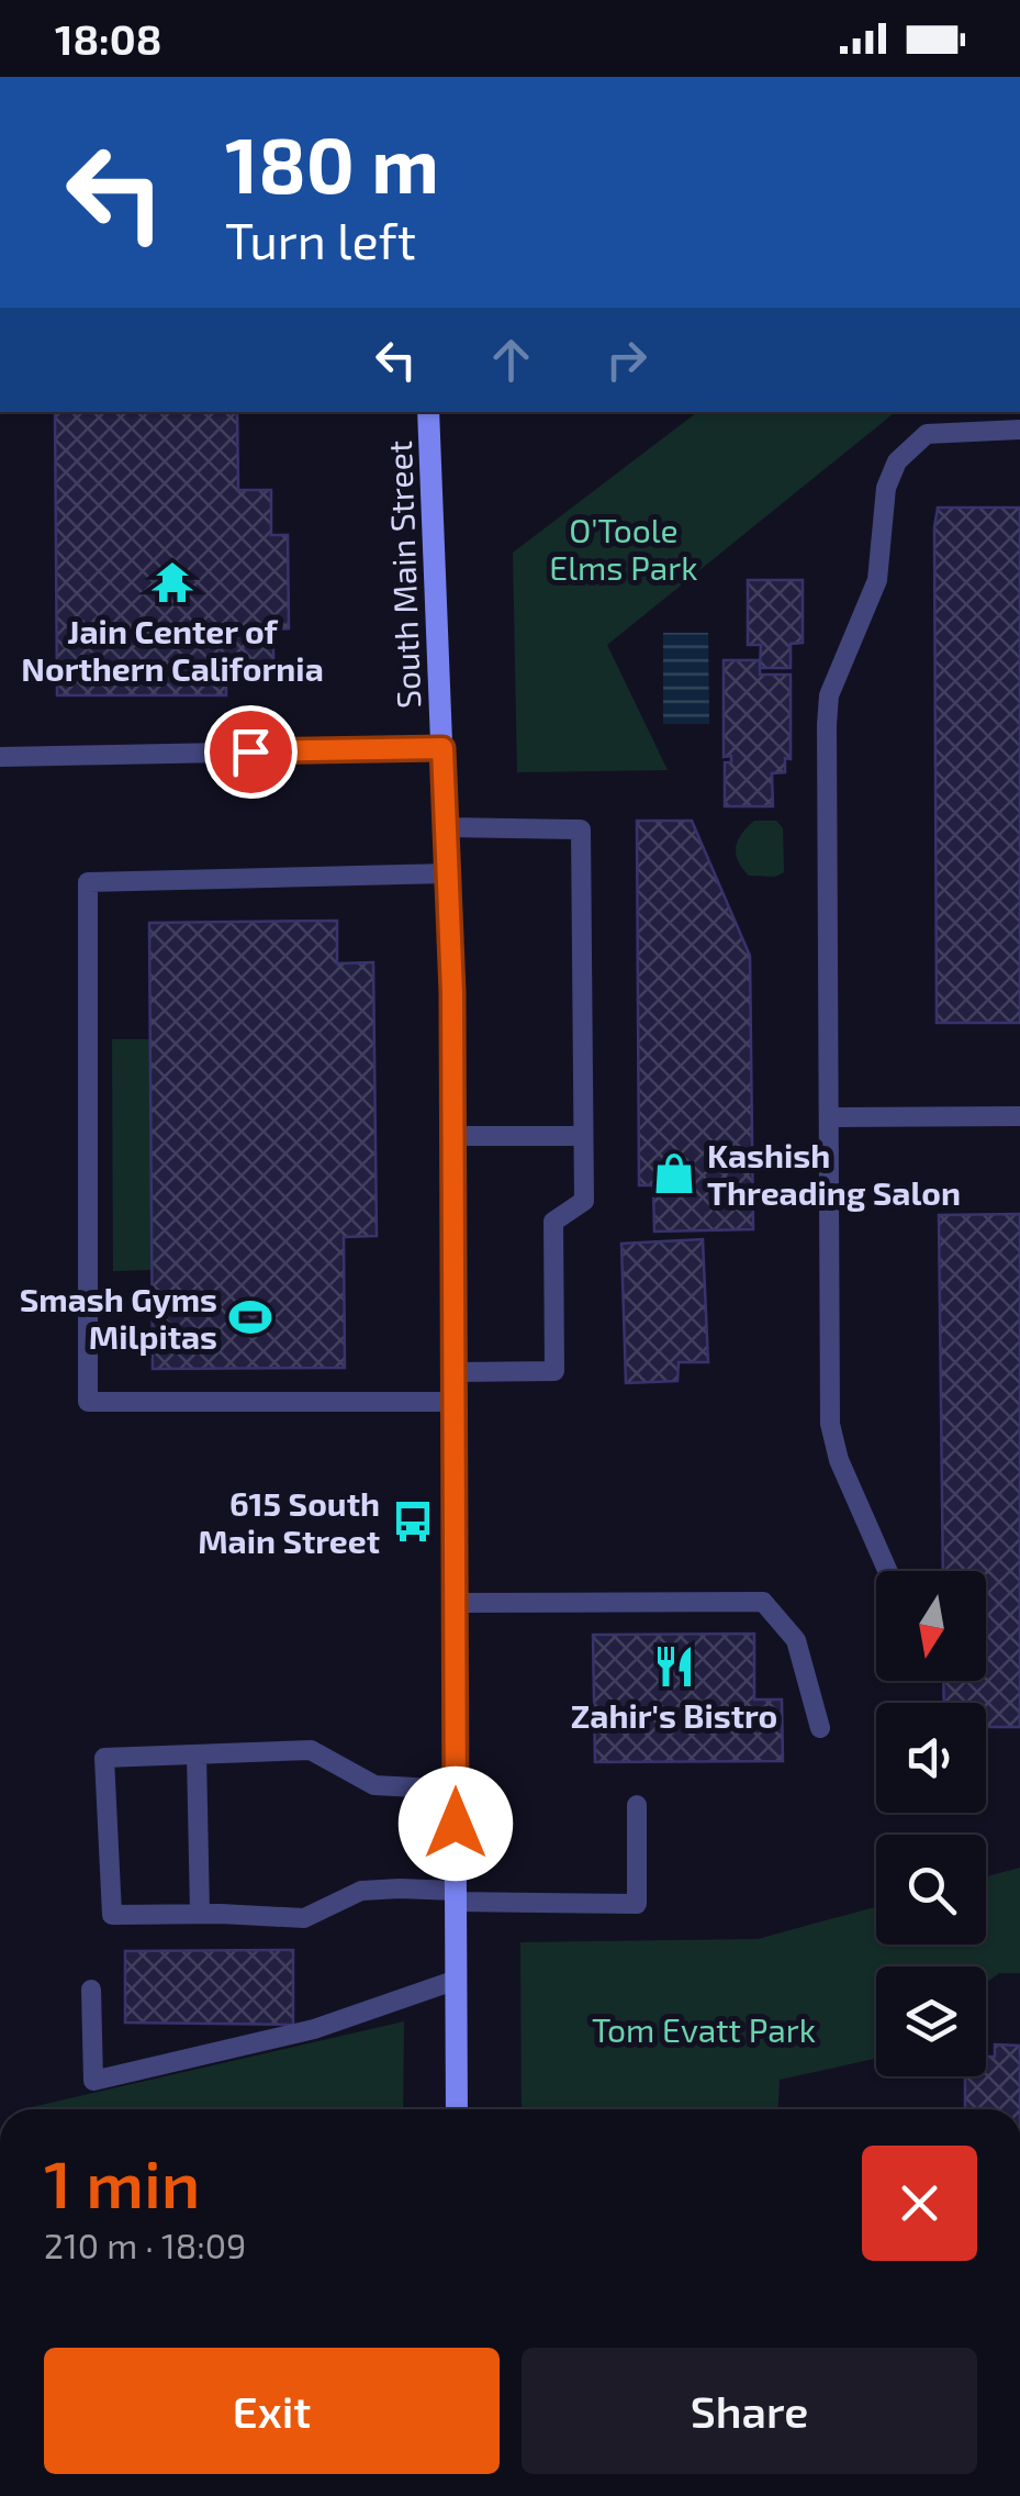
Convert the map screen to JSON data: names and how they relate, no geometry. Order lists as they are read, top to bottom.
{
  "streets": {
    "main road": ["South Main Street"]
  },
  "parks": ["O'Toole Elms Park", "Tom Evatt Park"],
  "places": {
    "temple": ["Jain Center of Northern California"],
    "shop": ["Kashish Threading Salon"],
    "sports": ["Smash Gyms Milpitas"],
    "bus stop": ["615 South Main Street"],
    "restaurant": ["Zahir's Bistro"]
  },
  "north": "bottom",
  "page": {
    "status": "18:08",
    "turn": ["180 m", "Turn left"],
    "heading": ["1 min", "210 m · 18:09"],
    "buttons": ["Exit", "Share"]
  }
}
